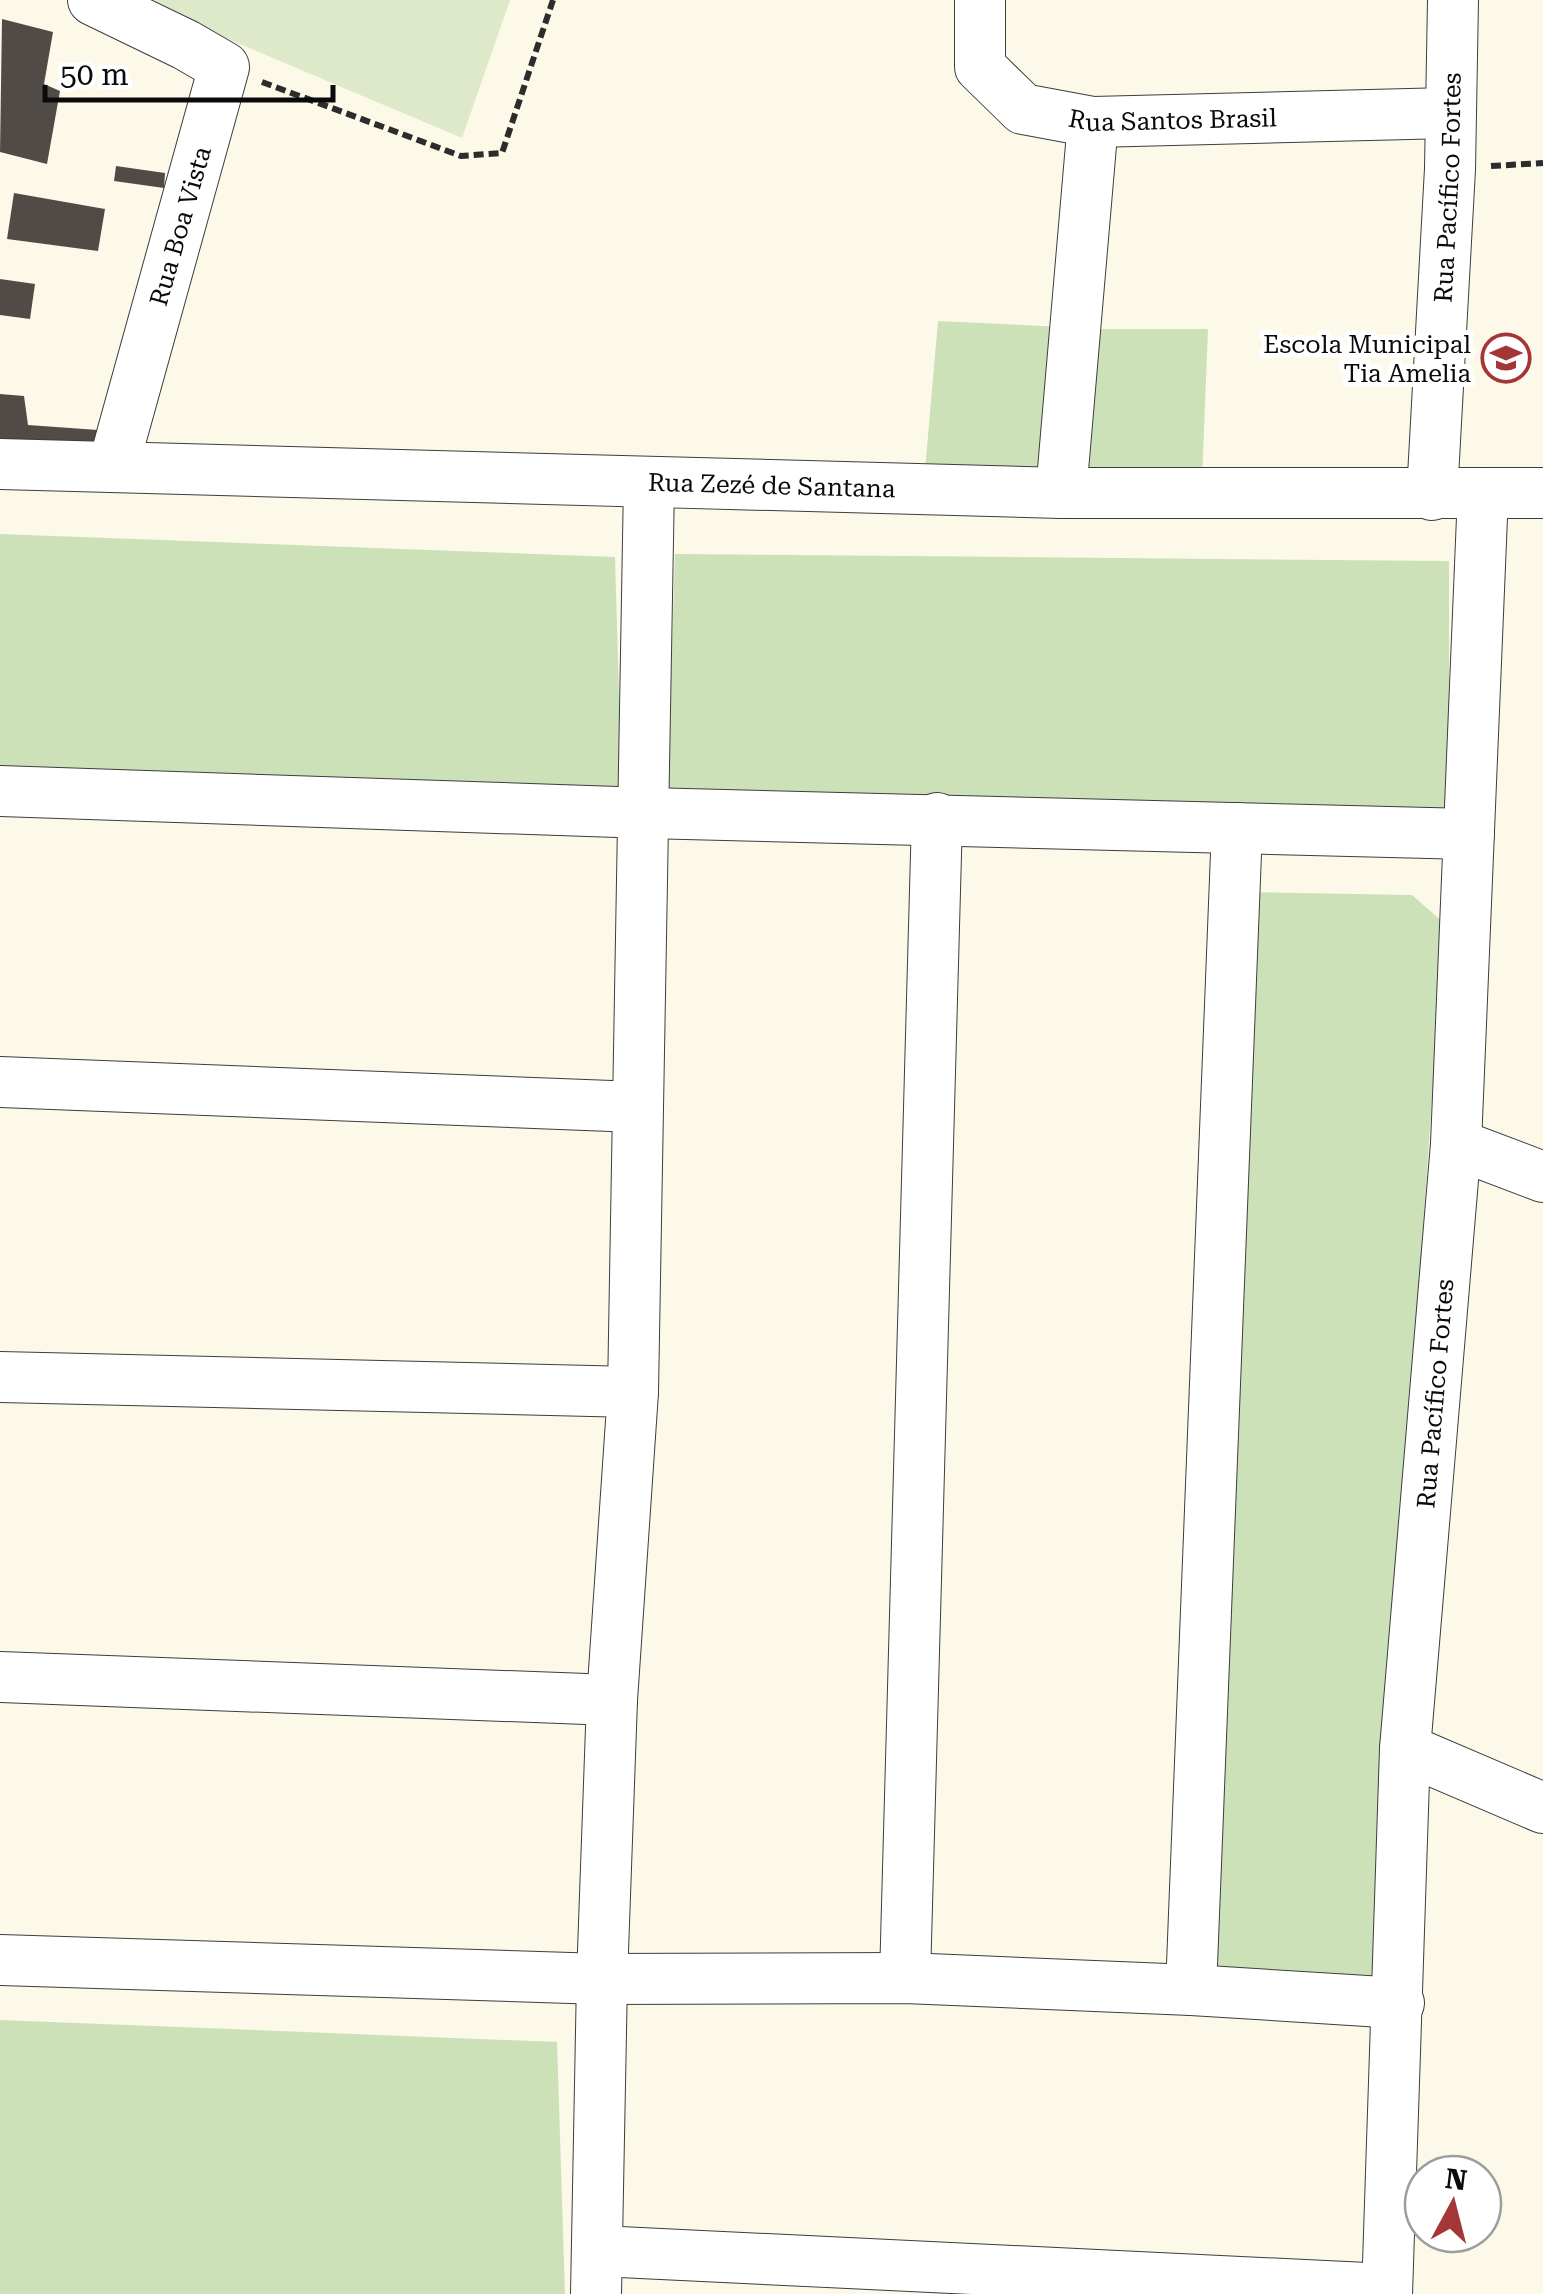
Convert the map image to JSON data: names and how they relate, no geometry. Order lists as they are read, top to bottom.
{
  "streets": {
    "street": [
      "Rua Santos Brasil",
      "Rua Pacífico Fortes",
      "Rua Boa Vista",
      "Rua Zezé de Santana"
    ]
  },
  "crossings": [
    ["Rua Santos Brasil", "Rua Pacífico Fortes"],
    ["Rua Pacífico Fortes", "Rua Zezé de Santana"],
    ["Rua Boa Vista", "Rua Zezé de Santana"]
  ],
  "places": {
    "school or university": ["Escola Municipal Tia Amelia"]
  },
  "scale_bar": "50 m",
  "north": "top"
}
